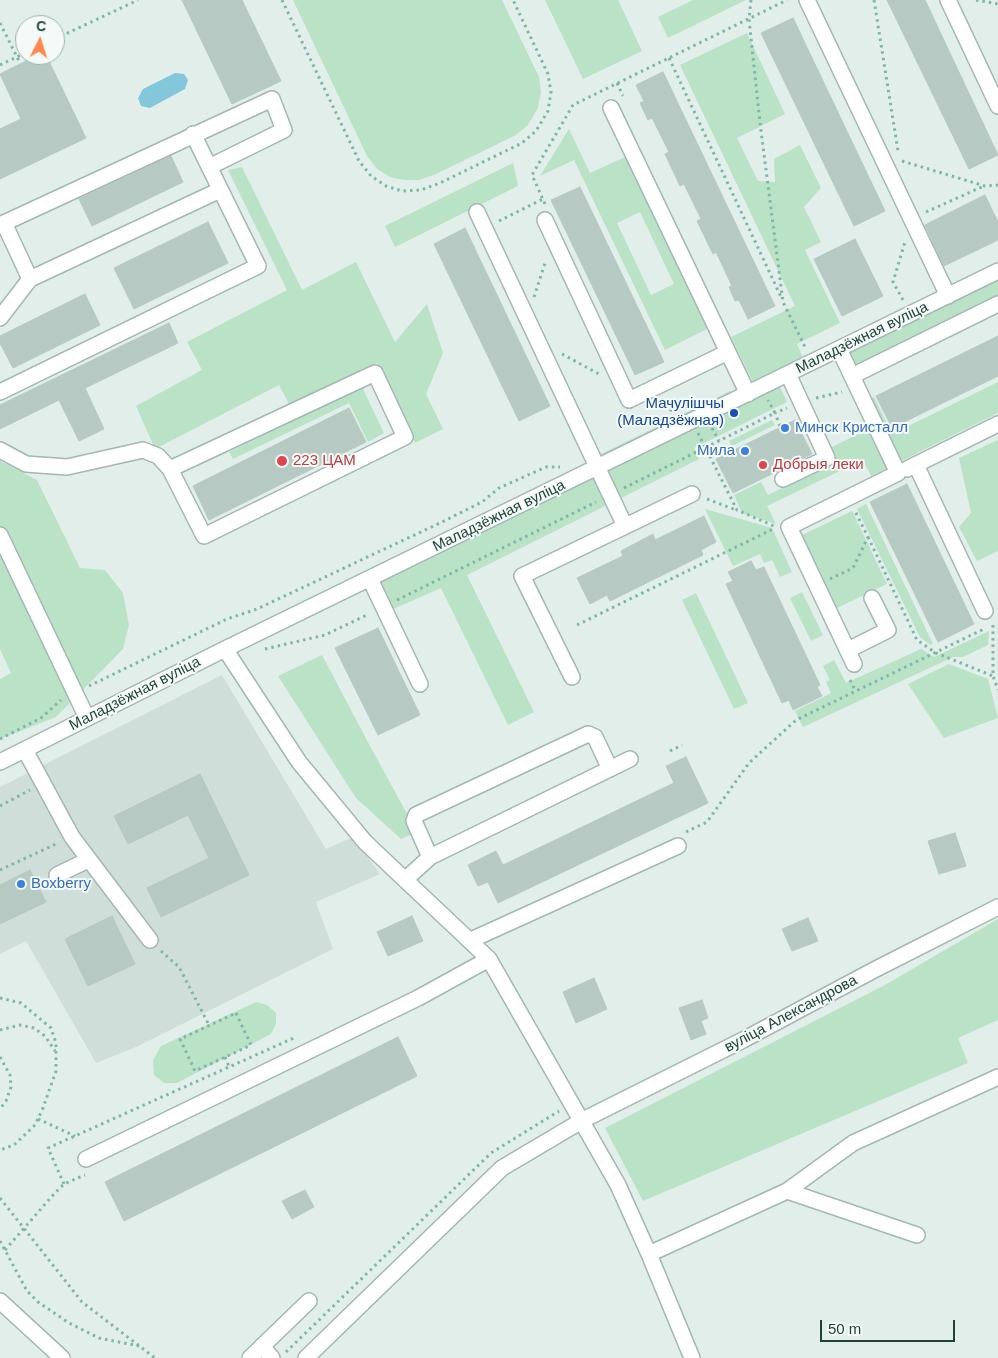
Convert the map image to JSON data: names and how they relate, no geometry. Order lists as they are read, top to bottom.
{
  "streets": {
    "street": ["Маладзёжная вуліца", "вуліца Александрова"]
  },
  "places": [
    "Мачулішчы (Маладзёжная)",
    "Минск Кристалл",
    "Мила",
    "223 ЦAM",
    "Добрыя леки",
    "Boxberry"
  ],
  "scale_bar": "50 m",
  "north": "top"
}
